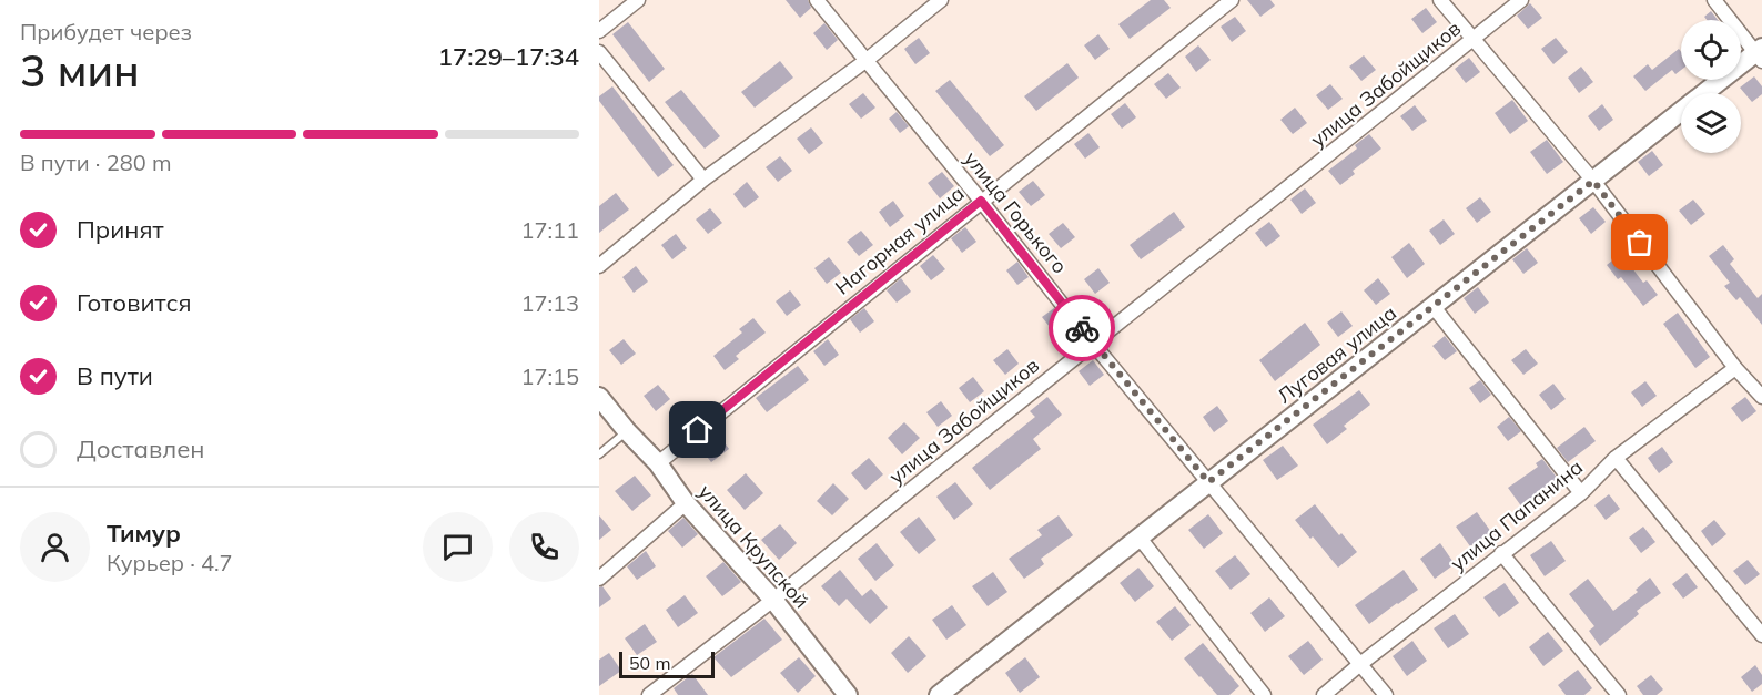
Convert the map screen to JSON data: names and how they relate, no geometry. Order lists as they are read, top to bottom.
{
  "streets": {
    "main road": ["Луговая улица", "улица Крупской"],
    "street": [
      "улица Забойщиков",
      "улица Горького",
      "Нагорная улица",
      "улица Папанина"
    ]
  },
  "crossings": [
    ["улица Забойщиков", "улица Горького"],
    ["улица Забойщиков", "улица Крупской"],
    ["улица Горького", "Нагорная улица"],
    ["улица Горького", "Луговая улица"],
    ["улица Горького", "улица Папанина"],
    ["Нагорная улица", "улица Крупской"]
  ],
  "scale_bar": "50 m",
  "page": {
    "heading": ["3 мин", "Прибудет через", "17:29–17:34"],
    "panel": ["Тимур", "Курьер · 4.7"],
    "bar": "В пути · 280 m",
    "list": [
      ["Принят", "17:11"],
      ["Готовится", "17:13"],
      ["В пути", "17:15"],
      "Доставлен"
    ],
    "scale": "50 m"
  }
}
